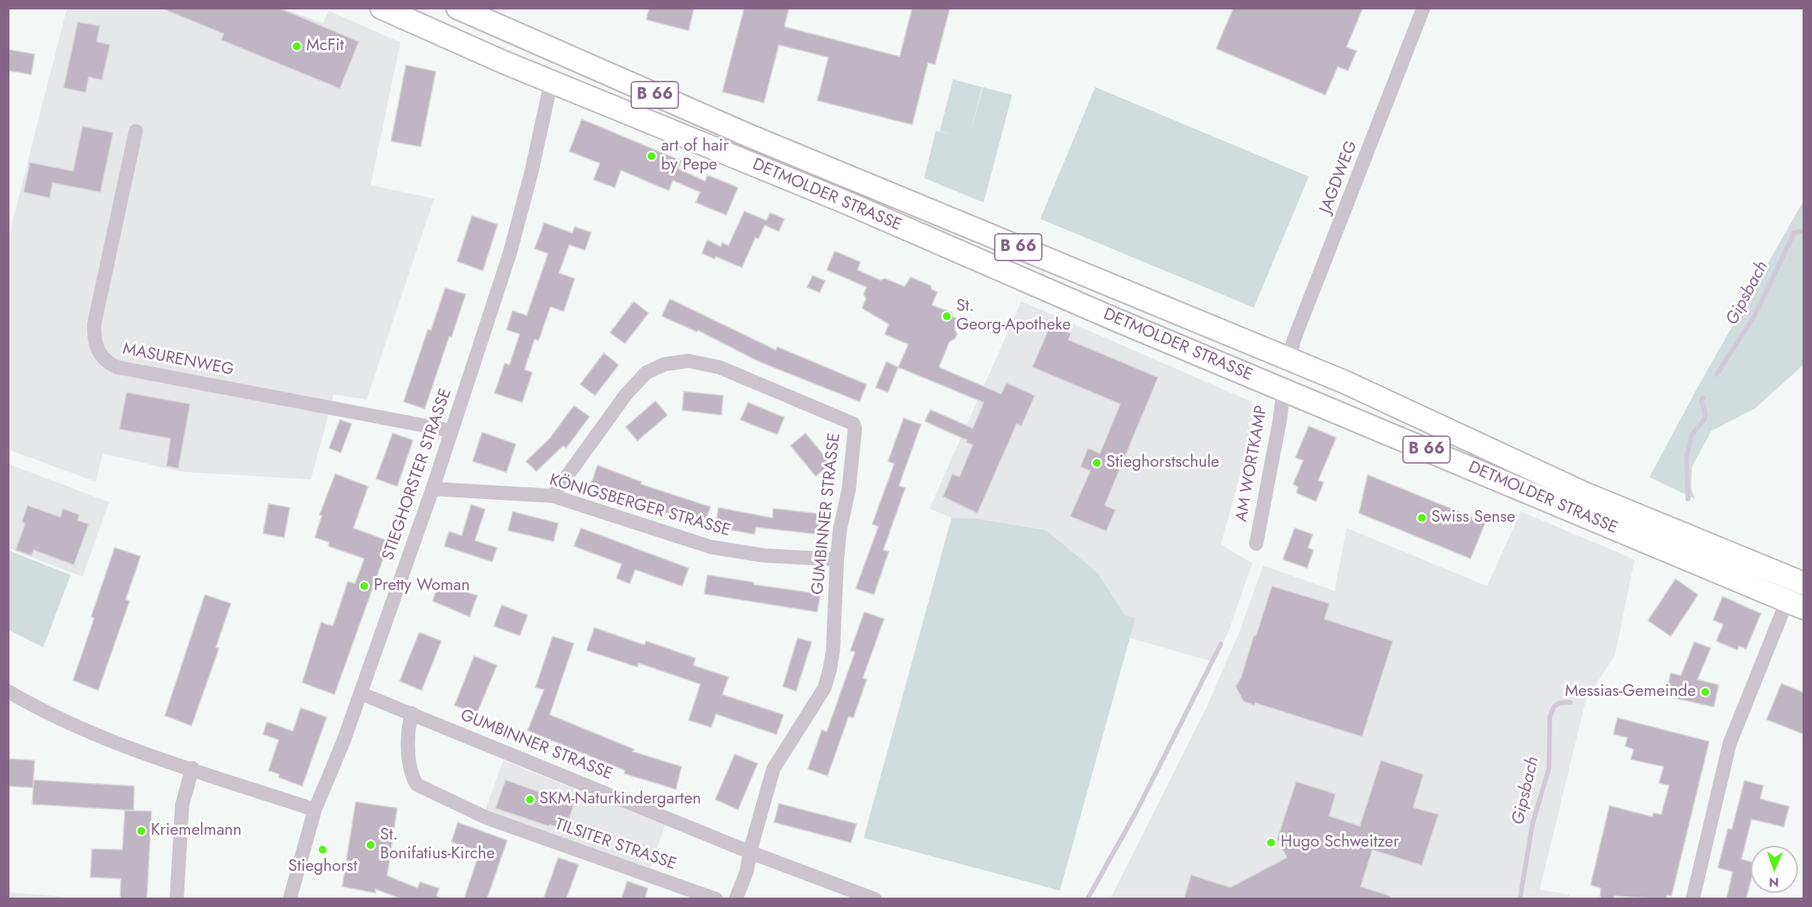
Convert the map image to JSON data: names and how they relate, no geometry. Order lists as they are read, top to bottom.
{
  "streets": {
    "main road": ["B 66", "DETMOLDER STRASSE"],
    "street": [
      "JAGDWEG",
      "MASURENWEG",
      "AM WORTKAMP",
      "STIEGHORSTER STRASSE",
      "KÖNIGSBERGER STRASSE",
      "GUMBINNER STRASSE",
      "TILSITER STRASSE"
    ]
  },
  "crossings": [
    ["JAGDWEG", "DETMOLDER STRASSE"],
    ["DETMOLDER STRASSE", "AM WORTKAMP"],
    ["DETMOLDER STRASSE", "STIEGHORSTER STRASSE"],
    ["MASURENWEG", "STIEGHORSTER STRASSE"],
    ["STIEGHORSTER STRASSE", "KÖNIGSBERGER STRASSE"],
    ["STIEGHORSTER STRASSE", "GUMBINNER STRASSE"],
    ["KÖNIGSBERGER STRASSE", "GUMBINNER STRASSE"],
    ["GUMBINNER STRASSE", "TILSITER STRASSE"]
  ],
  "water": ["Gipsbach"],
  "places": [
    "McFit",
    "art of hair by Pepe",
    "St. Georg-Apotheke",
    "Stieghorstschule",
    "Swiss Sense",
    "Pretty Woman",
    "Messias-Gemeinde",
    "SKM-Naturkindergarten",
    "Kriemelmann",
    "Hugo Schweitzer",
    "St. Bonifatius-Kirche",
    "Stieghorst"
  ],
  "north": "bottom"
}
